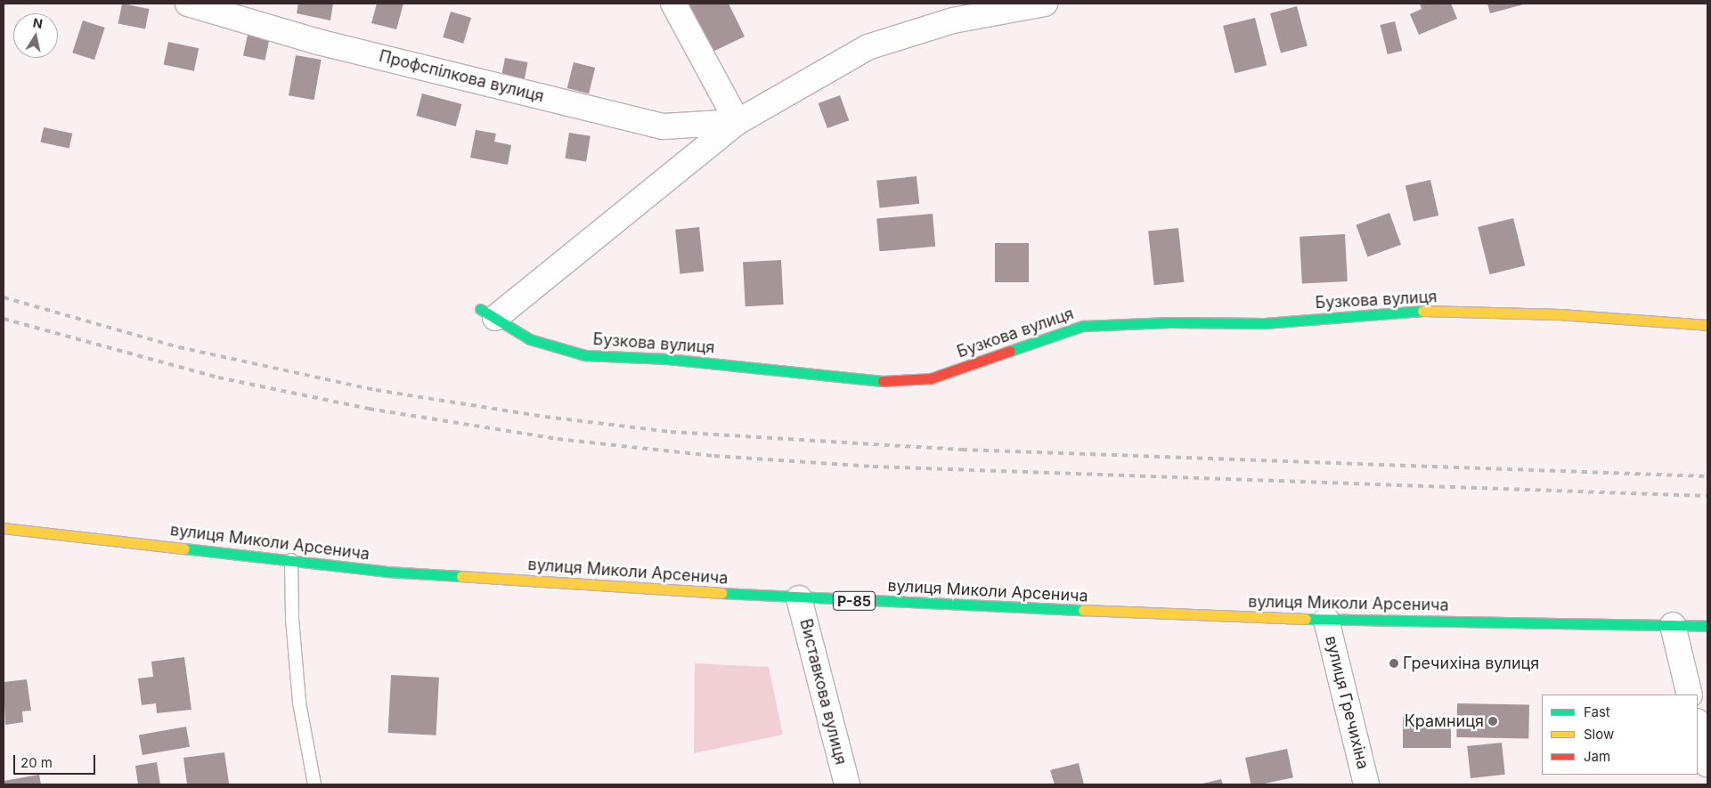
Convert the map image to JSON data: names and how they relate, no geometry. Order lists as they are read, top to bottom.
{
  "streets": {
    "main road": ["Бузкова вулиця", "вулиця Миколи Арсенича", "Р-85"],
    "street": ["Профспілкова вулиця", "Виставкова вулиця", "вулиця Гречихіна"]
  },
  "crossings": [
    ["Профспілкова вулиця", "Бузкова вулиця"],
    ["вулиця Миколи Арсенича", "Виставкова вулиця"],
    ["вулиця Миколи Арсенича", "вулиця Гречихіна"]
  ],
  "places": ["Гречихіна вулиця", "Крамниця"],
  "legend": ["Fast", "Slow", "Jam"],
  "scale_bar": "20 m",
  "north": "top"
}
